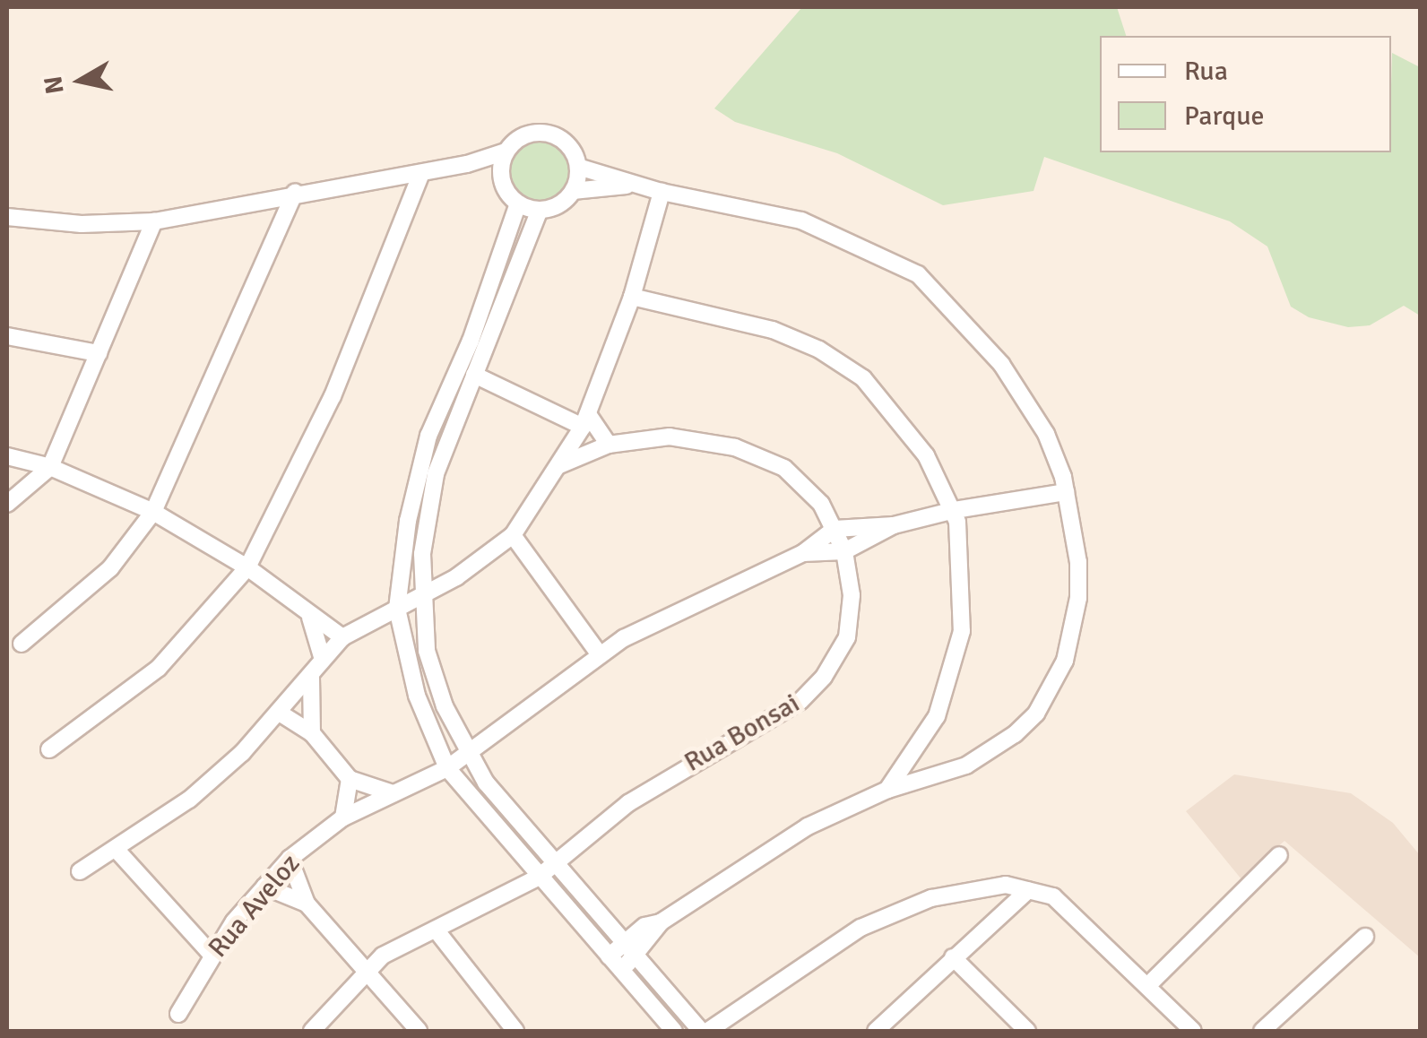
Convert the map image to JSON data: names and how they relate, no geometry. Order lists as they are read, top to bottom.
{
  "streets": {
    "street": ["Rua Bonsai", "Rua Aveloz"]
  },
  "legend": ["Rua", "Parque"],
  "north": "left"
}
